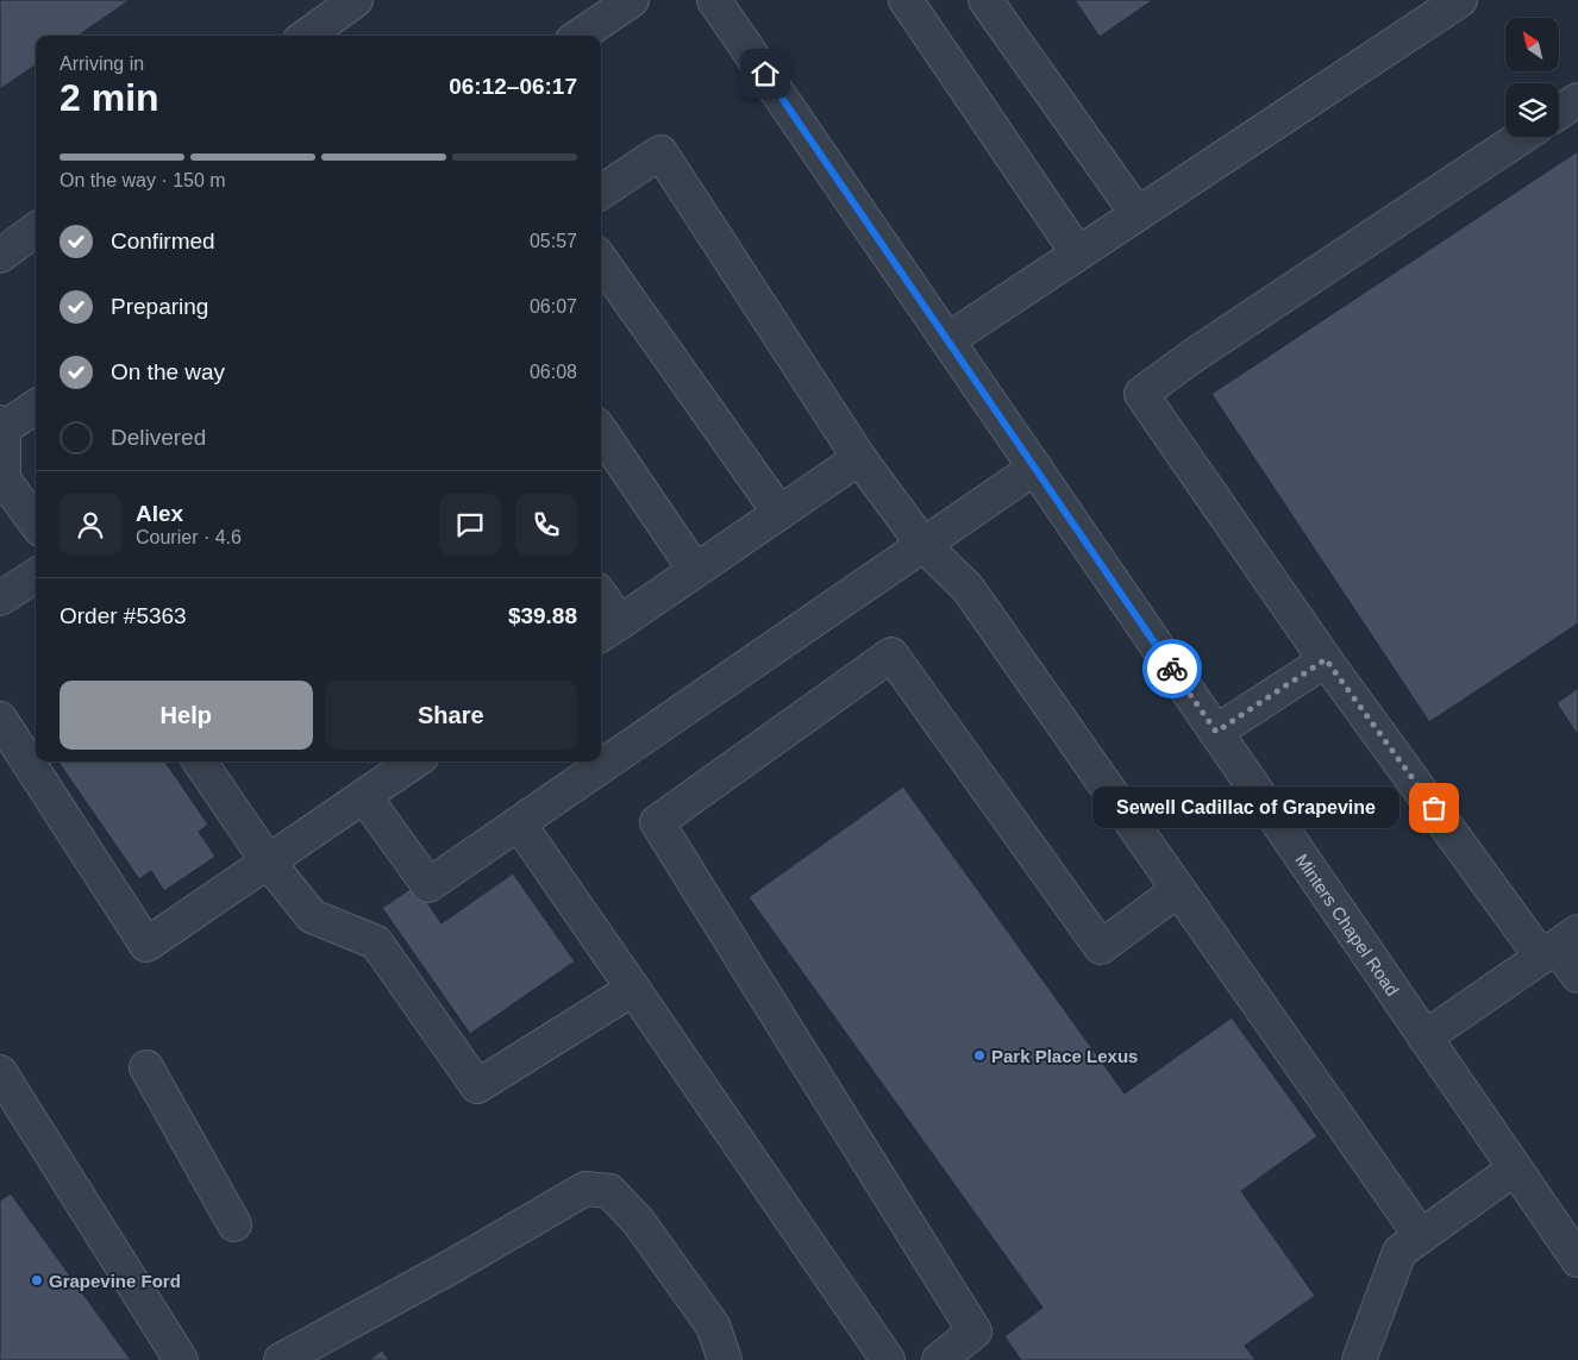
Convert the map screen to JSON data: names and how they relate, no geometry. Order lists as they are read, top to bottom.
{
  "streets": {
    "street": ["Minters Chapel Road"]
  },
  "places": ["Sewell Cadillac of Grapevine", "Park Place Lexus", "Grapevine Ford"],
  "north": "top left",
  "page": {
    "heading": ["2 min", "Arriving in", "06:12–06:17"],
    "panel": [
      "Alex",
      "Courier · 4.6",
      "Order #5363",
      "$39.88"
    ],
    "bar": "On the way · 150 m",
    "list": [
      ["Confirmed", "05:57"],
      ["Preparing", "06:07"],
      ["On the way", "06:08"],
      "Delivered"
    ],
    "buttons": ["Help", "Share"],
    "bubble": "Sewell Cadillac of Grapevine"
  }
}
